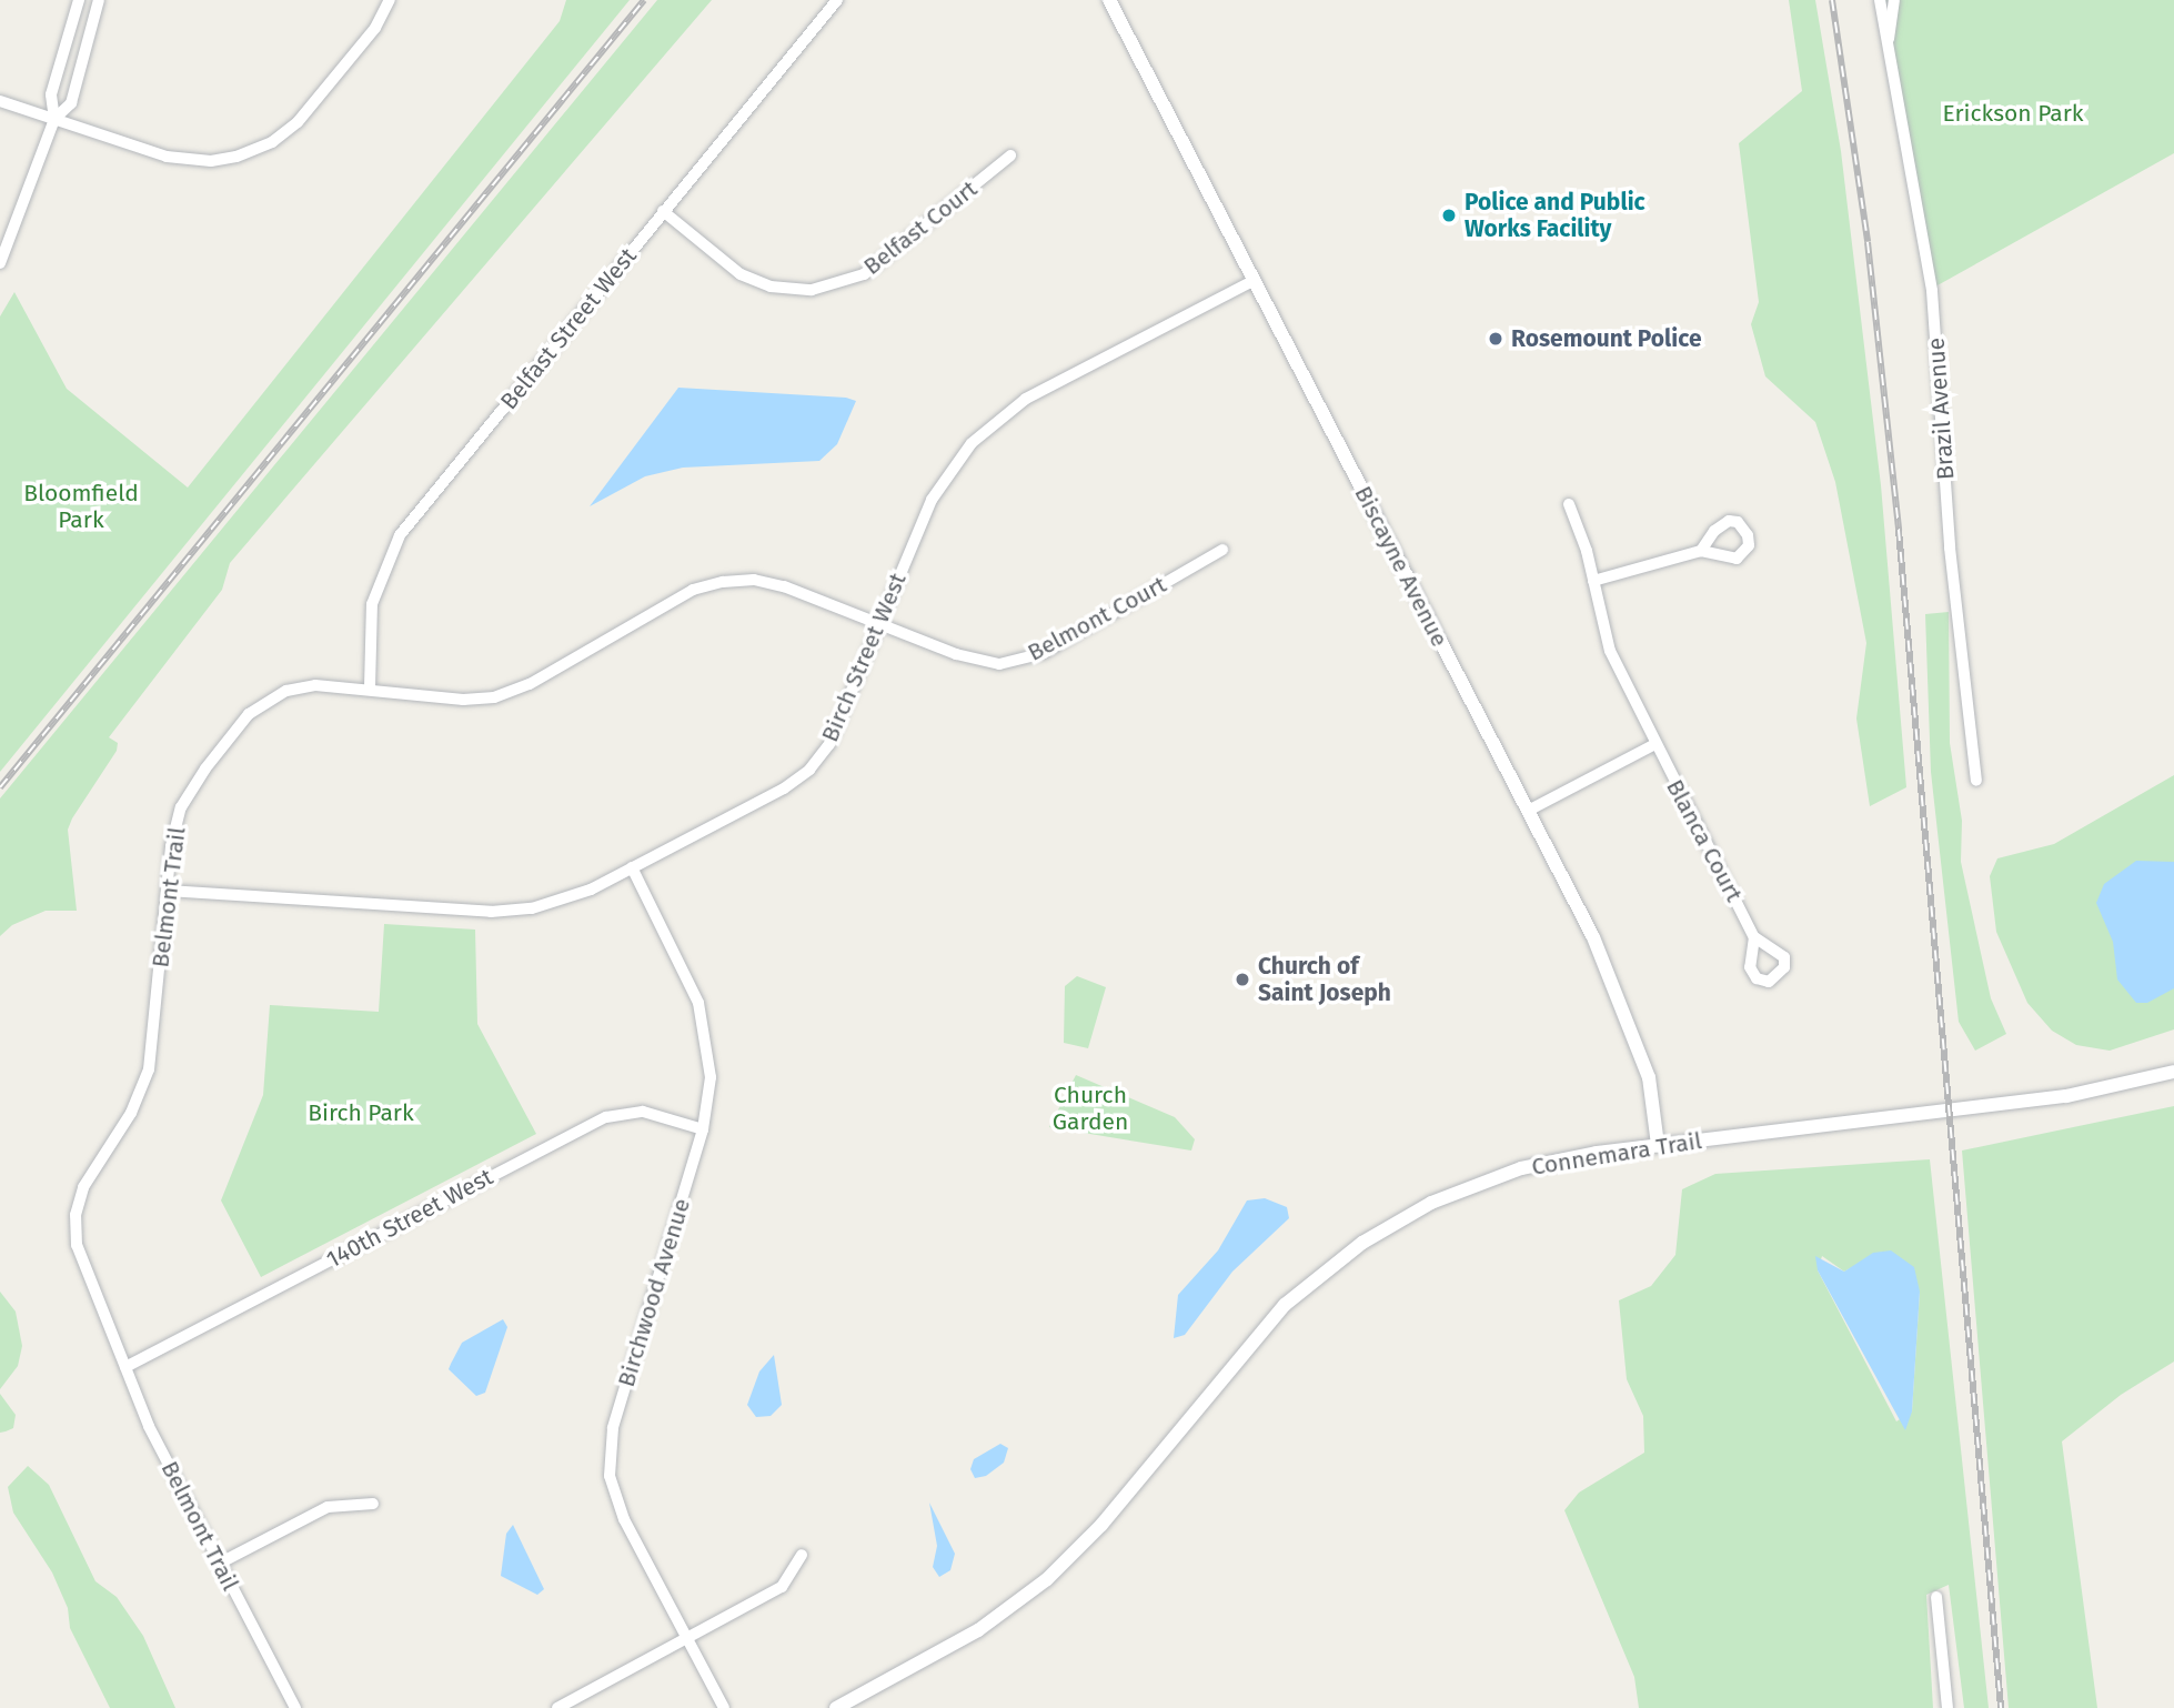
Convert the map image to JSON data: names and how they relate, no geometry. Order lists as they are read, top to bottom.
{
  "streets": {
    "street": [
      "Belfast Court",
      "Belfast Street West",
      "Brazil Avenue",
      "Biscayne Avenue",
      "Belmont Court",
      "Birch Street West",
      "Blanca Court",
      "Belmont Trail",
      "Connemara Trail",
      "140th Street West",
      "Birchwood Avenue"
    ]
  },
  "crossings": [
    ["Belfast Court", "Belfast Street West"],
    ["Belfast Street West", "Belmont Trail"],
    ["Biscayne Avenue", "Birch Street West"],
    ["Biscayne Avenue", "Connemara Trail"],
    ["Belmont Court", "Birch Street West"],
    ["Belmont Court", "Belmont Trail"],
    ["Birch Street West", "Belmont Trail"],
    ["Birch Street West", "Birchwood Avenue"],
    ["Belmont Trail", "140th Street West"],
    ["140th Street West", "Birchwood Avenue"]
  ],
  "parks": [
    "Erickson Park",
    "Bloomfield Park",
    "Church Garden",
    "Birch Park"
  ],
  "places": ["Police and Public Works Facility", "Rosemount Police", "Church of Saint Joseph"]
}
